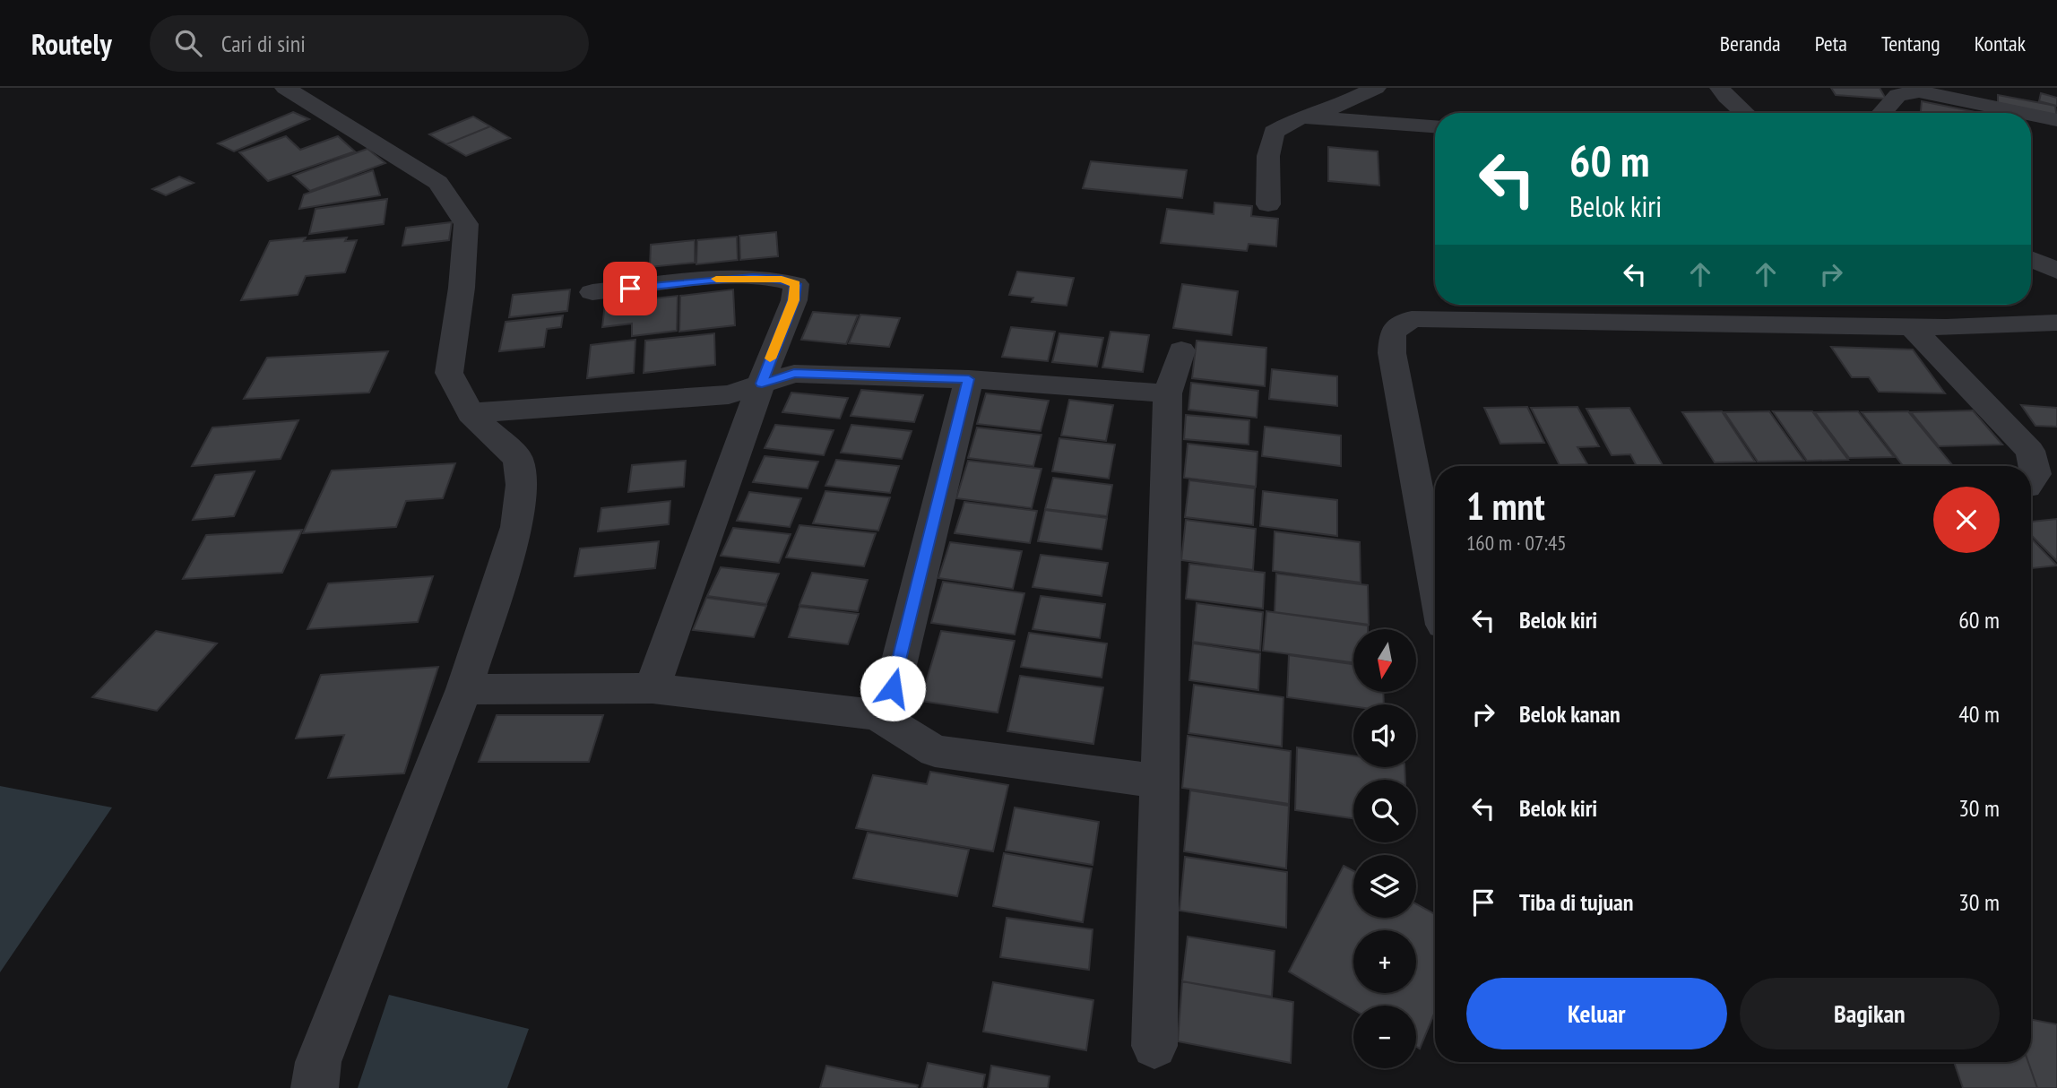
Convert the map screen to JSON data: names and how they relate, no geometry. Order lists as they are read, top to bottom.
{
  "north": "bottom",
  "page": {
    "header": "Routely",
    "search": "Cari di sini",
    "nav": [
      "Beranda",
      "Peta",
      "Tentang",
      "Kontak"
    ],
    "turn": ["60 m", "Belok kiri"],
    "heading": ["1 mnt", "160 m · 07:45"],
    "list": [
      {
        "name": "Belok kiri",
        "value": "60 m"
      },
      {
        "name": "Belok kanan",
        "value": "40 m"
      },
      {
        "name": "Belok kiri",
        "value": "30 m"
      },
      {
        "name": "Tiba di tujuan",
        "value": "30 m"
      }
    ],
    "map_buttons": ["+", "−"],
    "buttons": ["Keluar", "Bagikan"]
  }
}
